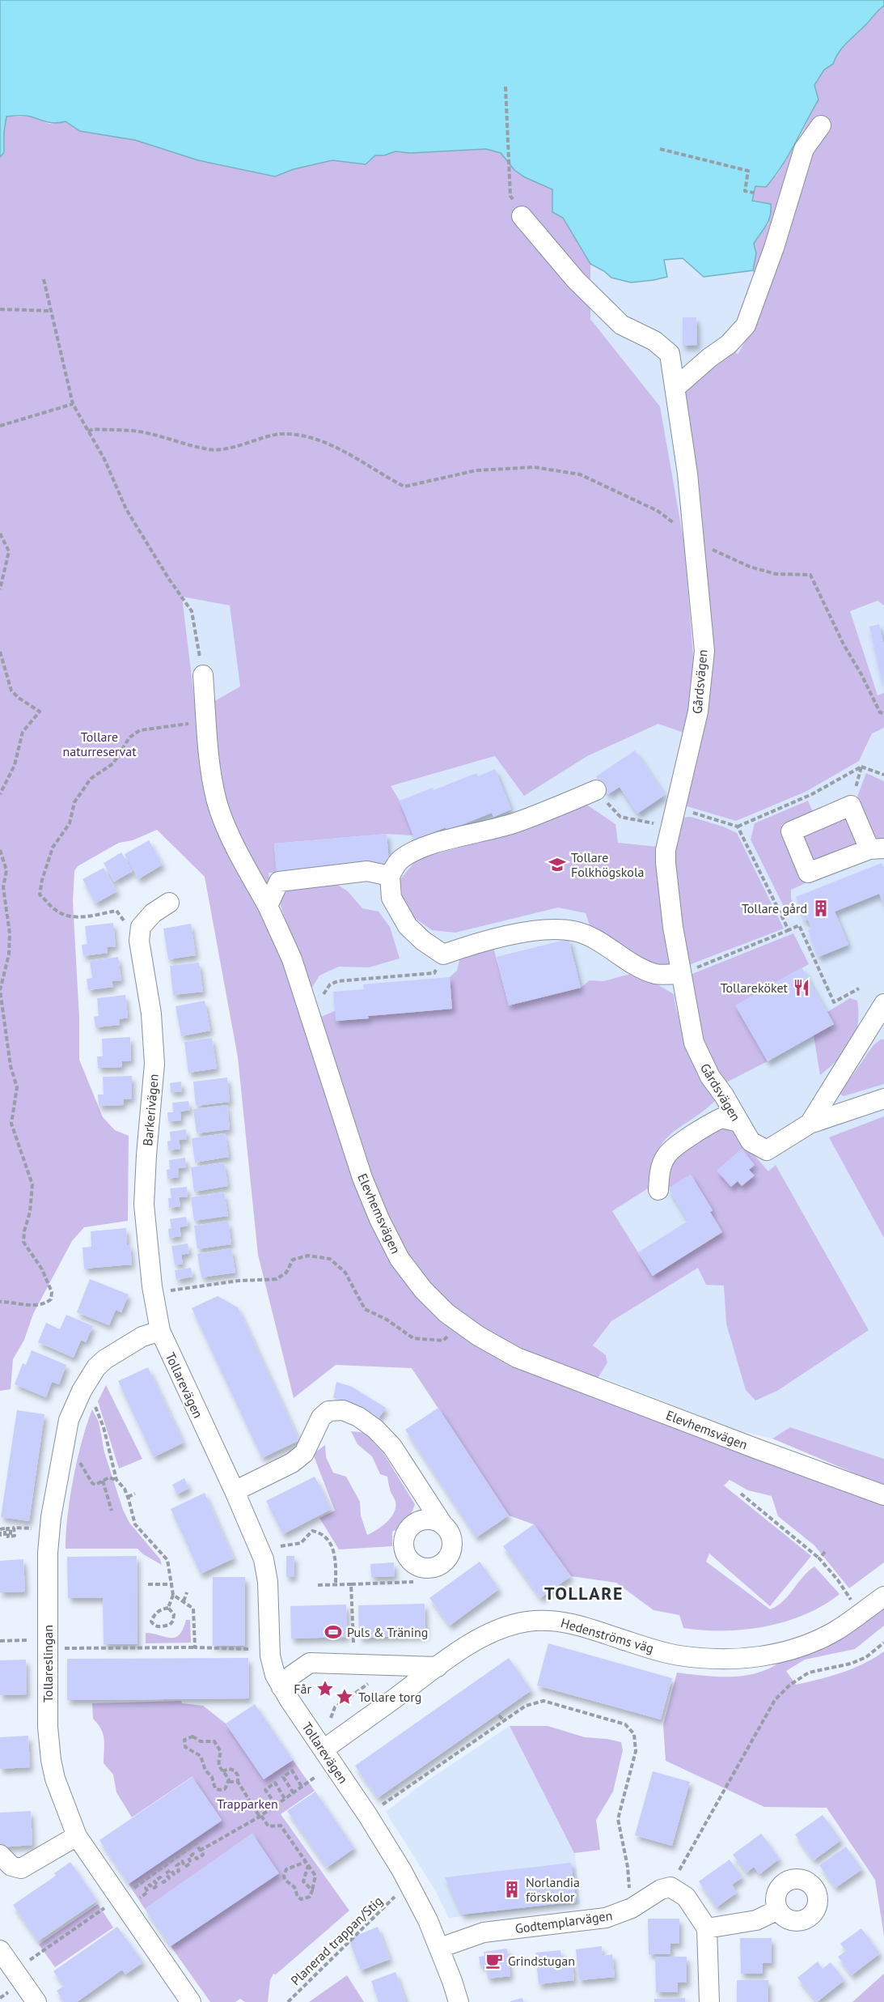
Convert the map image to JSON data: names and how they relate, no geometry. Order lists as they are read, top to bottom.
{
  "streets": {
    "street": [
      "Gårdsvägen",
      "Barkerivägen",
      "Elevhemsvägen",
      "Tollarevägen",
      "Hedenströms väg",
      "Tollareslingan",
      "Godtemplarvägen"
    ],
    "path": ["Planerad trappan/Stig"]
  },
  "crossings": [
    ["Barkerivägen", "Tollarevägen"],
    ["Barkerivägen", "Tollareslingan"],
    ["Tollarevägen", "Hedenströms väg"],
    ["Tollarevägen", "Tollareslingan"],
    ["Tollarevägen", "Godtemplarvägen"]
  ],
  "districts": ["TOLLARE"],
  "parks": ["Tollare naturreservat", "Trapparken"],
  "places": {
    "school or university": ["Tollare Folkhögskola"],
    "building": ["Tollare gård", "Norlandia förskolor"],
    "restaurant": ["Tollareköket"],
    "sports": ["Puls & Träning"],
    "place": ["Får", "Tollare torg"],
    "cafe": ["Grindstugan"]
  }
}
